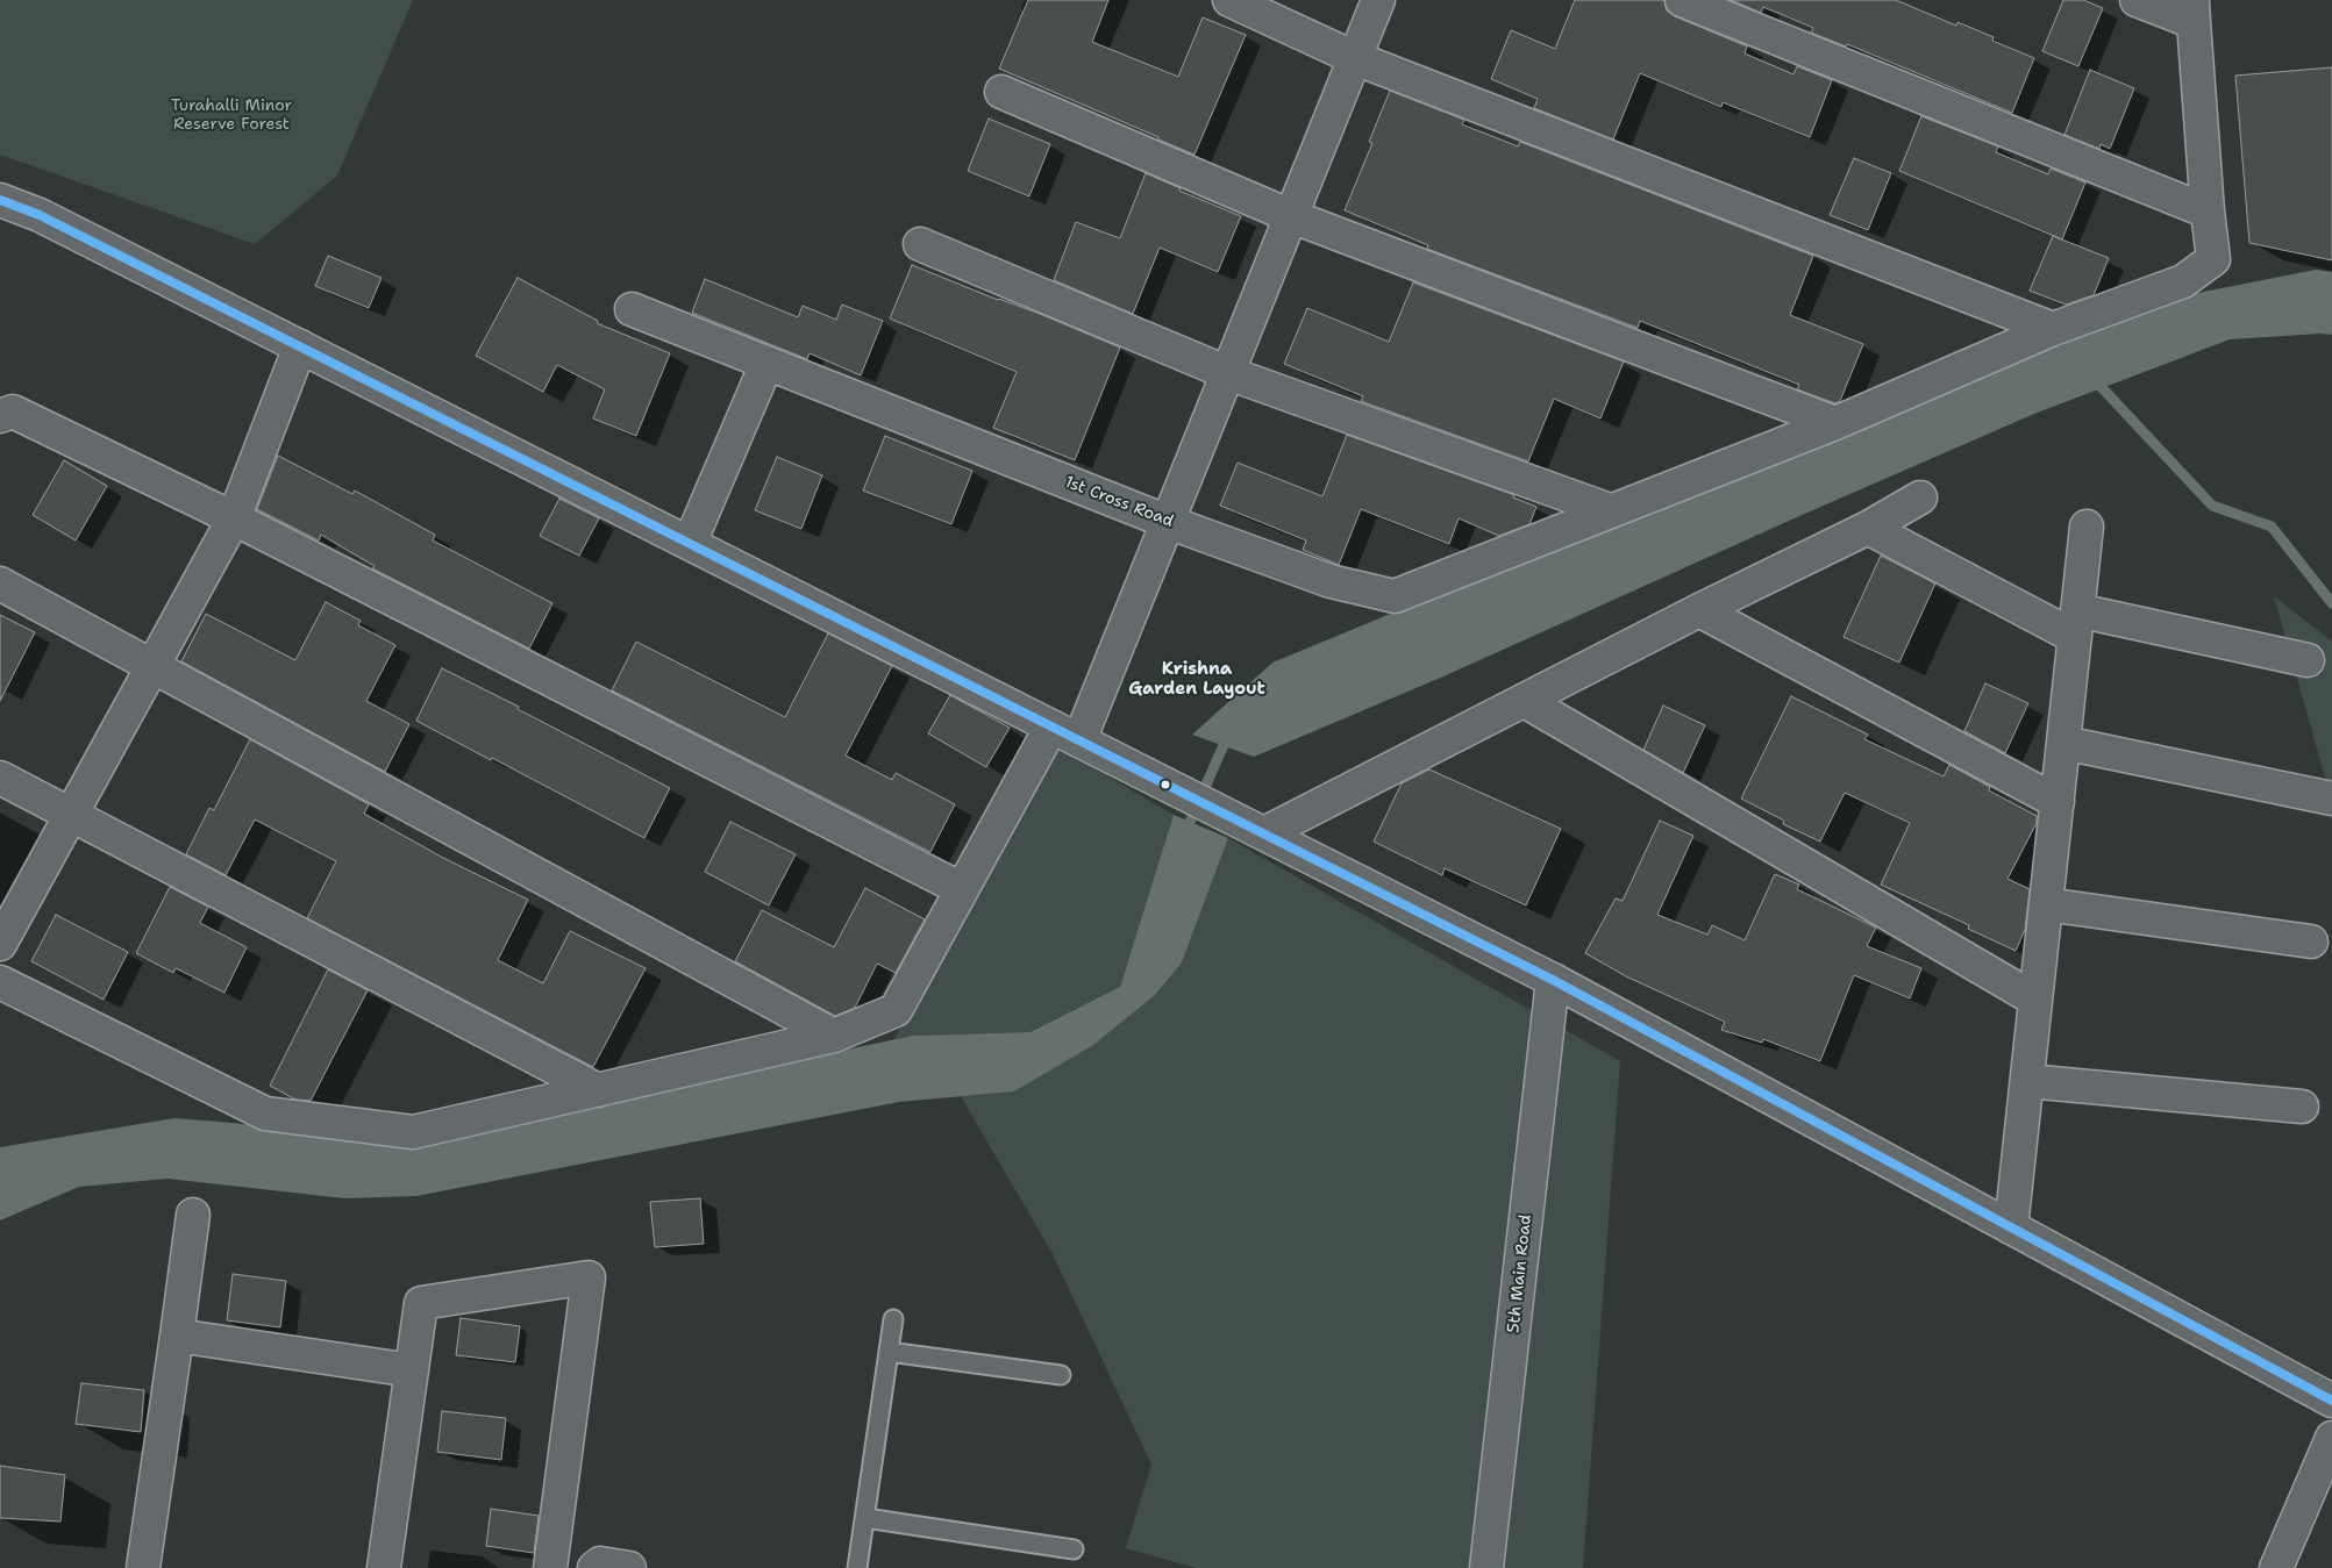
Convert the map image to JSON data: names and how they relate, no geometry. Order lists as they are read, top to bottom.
{
  "streets": {
    "street": ["1st Cross Road", "5th Main Road"]
  },
  "districts": ["Krishna Garden Layout"],
  "parks": ["Turahalli Minor Reserve Forest"]
}
